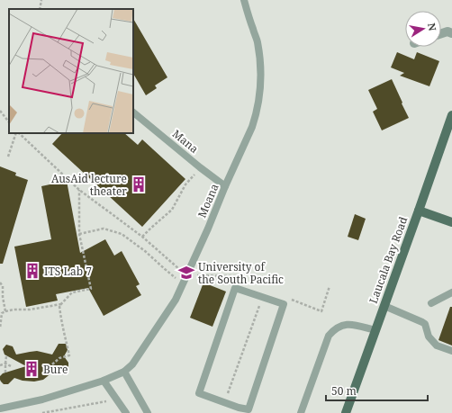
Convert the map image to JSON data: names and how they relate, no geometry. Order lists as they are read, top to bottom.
{
  "streets": {
    "main road": ["Laucala Bay Road"],
    "lane": ["Mana", "Moana"]
  },
  "crossings": [
    ["Mana", "Moana"]
  ],
  "places": {
    "building": ["AusAid lecture theater", "ITS Lab 7", "Bure"],
    "school or university": ["University of the South Pacific"]
  },
  "scale_bar": "50 m",
  "north": "right"
}
